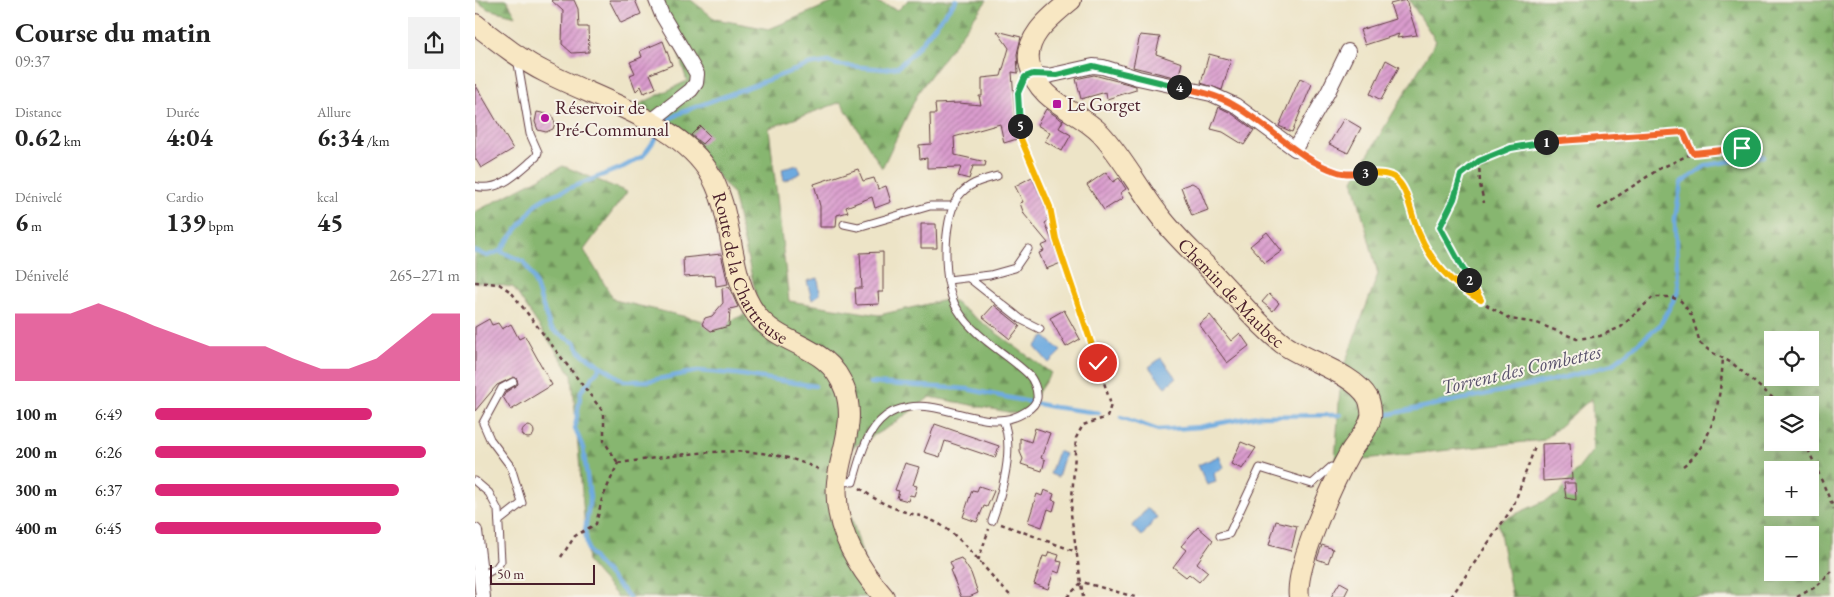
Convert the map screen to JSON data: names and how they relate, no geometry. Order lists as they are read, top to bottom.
{
  "streets": {
    "street": ["Route de la Chartreuse", "Chemin de Maubec"]
  },
  "water": ["Torrent des Combettes"],
  "places": {
    "transit": ["Le Gorget"],
    "other": ["Réservoir de Pré-Communal"]
  },
  "scale_bar": "50 m",
  "page": {
    "heading": ["Course du matin", "09:37"],
    "pins": [
      "4",
      "5",
      "1",
      "3",
      "2"
    ],
    "stats": [
      ["Distance", "0.62 km"],
      ["Durée", "4:04"],
      ["Allure", "6:34 /km"],
      ["Dénivelé", "6 m"],
      ["Cardio", "139 bpm"],
      ["kcal", "45"]
    ],
    "chart": ["Dénivelé", "265–271 m"],
    "map_buttons": ["+", "−"],
    "list": [
      {
        "name": "100 m",
        "note": "6:49"
      },
      {
        "name": "200 m",
        "note": "6:26"
      },
      {
        "name": "300 m",
        "note": "6:37"
      },
      {
        "name": "400 m",
        "note": "6:45"
      }
    ],
    "scale": "50 m"
  }
}
